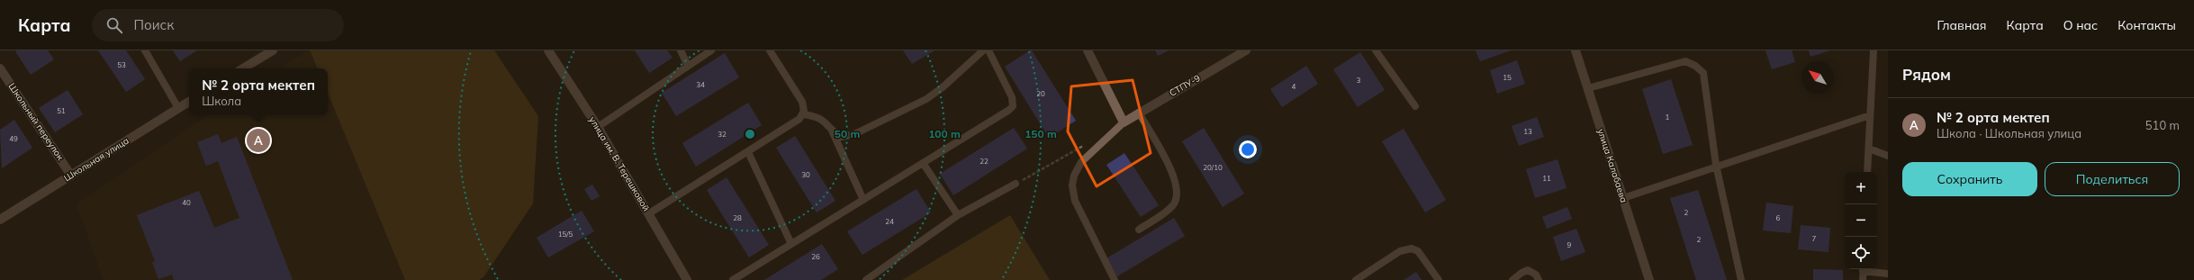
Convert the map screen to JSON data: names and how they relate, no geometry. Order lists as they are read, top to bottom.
{
  "streets": {
    "street": [
      "СТПУ-9",
      "Школьный переулок",
      "Школьная улица",
      "улица им. В. Терешковой",
      "улица Калабаева"
    ]
  },
  "crossings": [
    ["Школьный переулок", "Школьная улица"]
  ],
  "house_numbers": [
    "53",
    "15",
    "3",
    "34",
    "4",
    "20",
    "51",
    "1",
    "13",
    "32",
    "49",
    "22",
    "20/10",
    "30",
    "11",
    "40",
    "2",
    "28",
    "6",
    "24",
    "15/5",
    "7",
    "2",
    "9",
    "26"
  ],
  "north": "top left",
  "page": {
    "header": "Карта",
    "search": "Поиск",
    "nav": [
      "Главная",
      "Карта",
      "О нас",
      "Контакты"
    ],
    "heading": "Рядом",
    "popup": ["№ 2 орта мектеп", "Школа"],
    "list": [
      {
        "mark": "A",
        "name": "№ 2 орта мектеп",
        "note": "Школа · Школьная улица",
        "value": "510 m"
      }
    ],
    "pins": "A",
    "buttons": ["Сохранить", "Поделиться"],
    "map_buttons": ["+", "−"]
  },
  "rings": ["50 m", "100 m", "150 m"]
}
